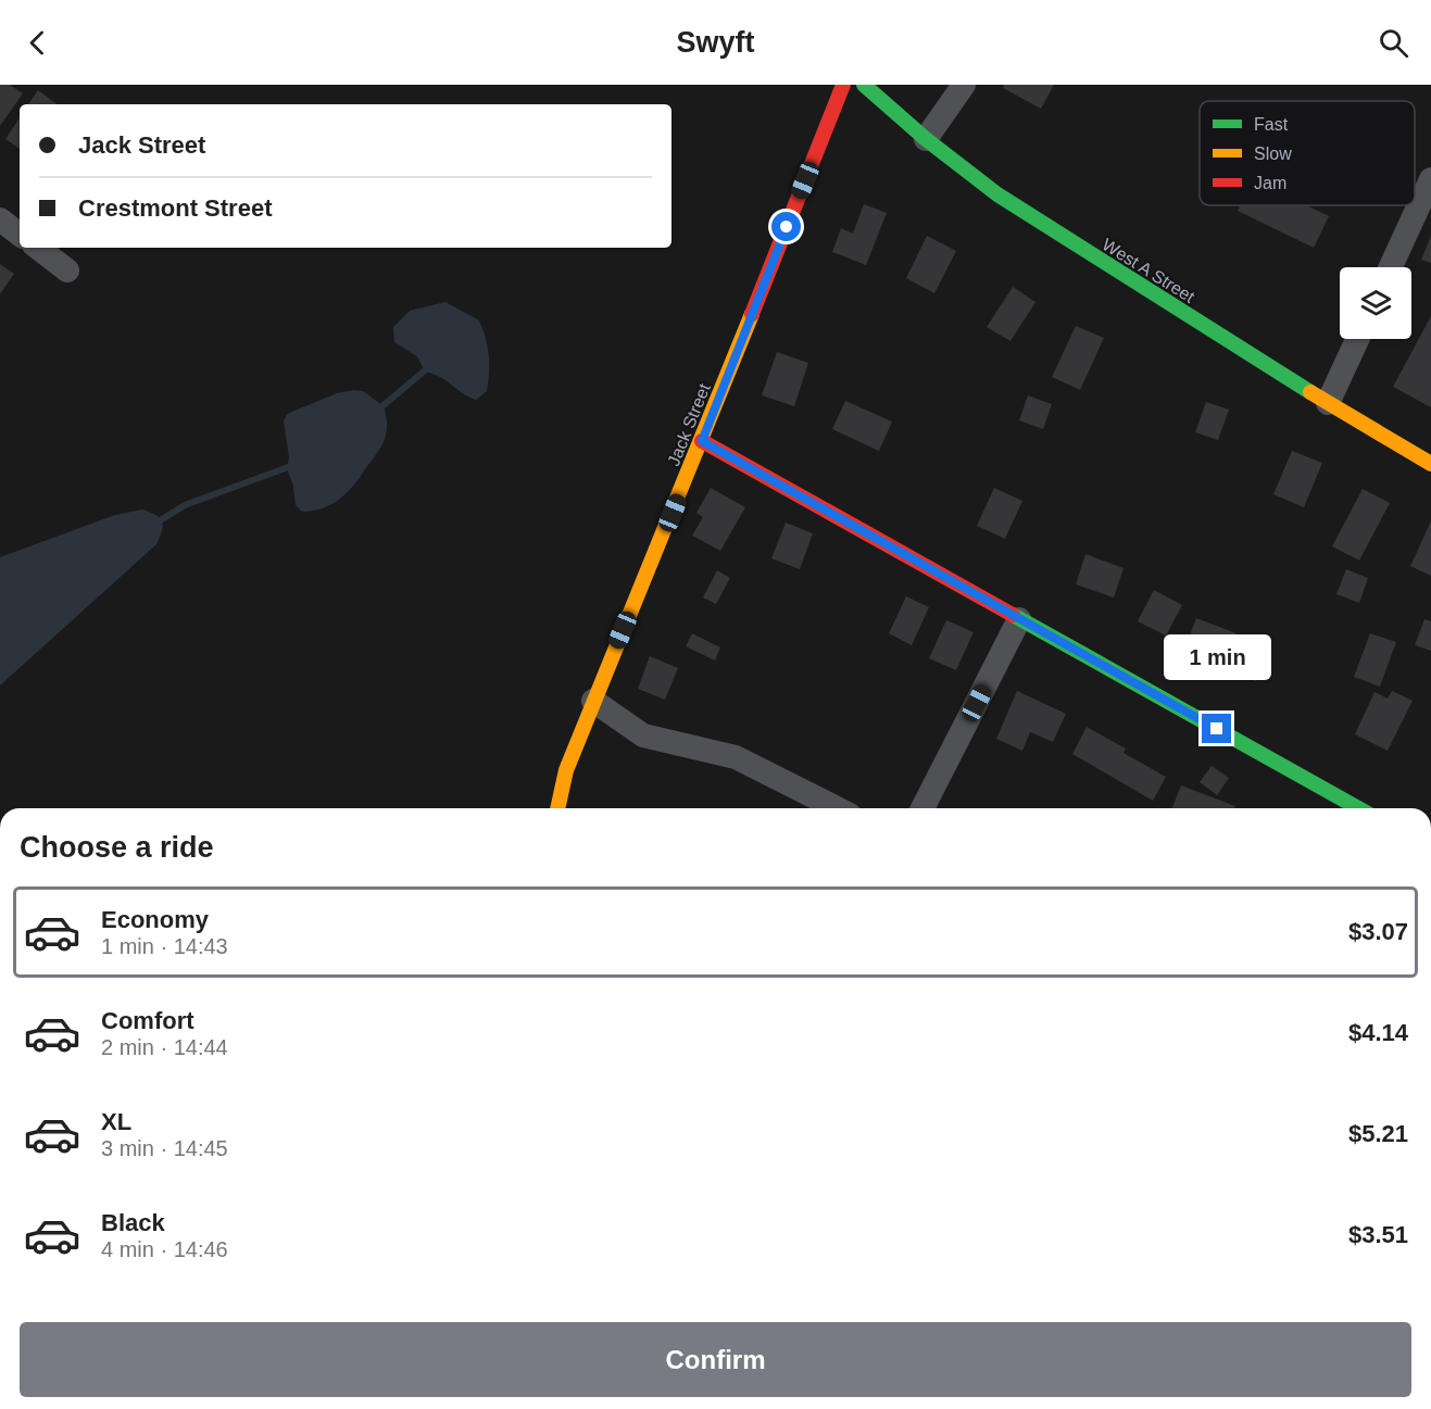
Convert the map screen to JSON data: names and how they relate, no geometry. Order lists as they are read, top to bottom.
{
  "streets": {
    "street": ["West A Street", "Jack Street"]
  },
  "legend": ["Fast", "Slow", "Jam"],
  "page": {
    "header": "Swyft",
    "banner": ["Jack Street", "Crestmont Street"],
    "bubble": "1 min",
    "heading": "Choose a ride",
    "list": [
      {
        "name": "Economy",
        "note": "1 min · 14:43",
        "value": "$3.07"
      },
      {
        "name": "Comfort",
        "note": "2 min · 14:44",
        "value": "$4.14"
      },
      {
        "name": "XL",
        "note": "3 min · 14:45",
        "value": "$5.21"
      },
      {
        "name": "Black",
        "note": "4 min · 14:46",
        "value": "$3.51"
      }
    ],
    "buttons": "Confirm"
  }
}
